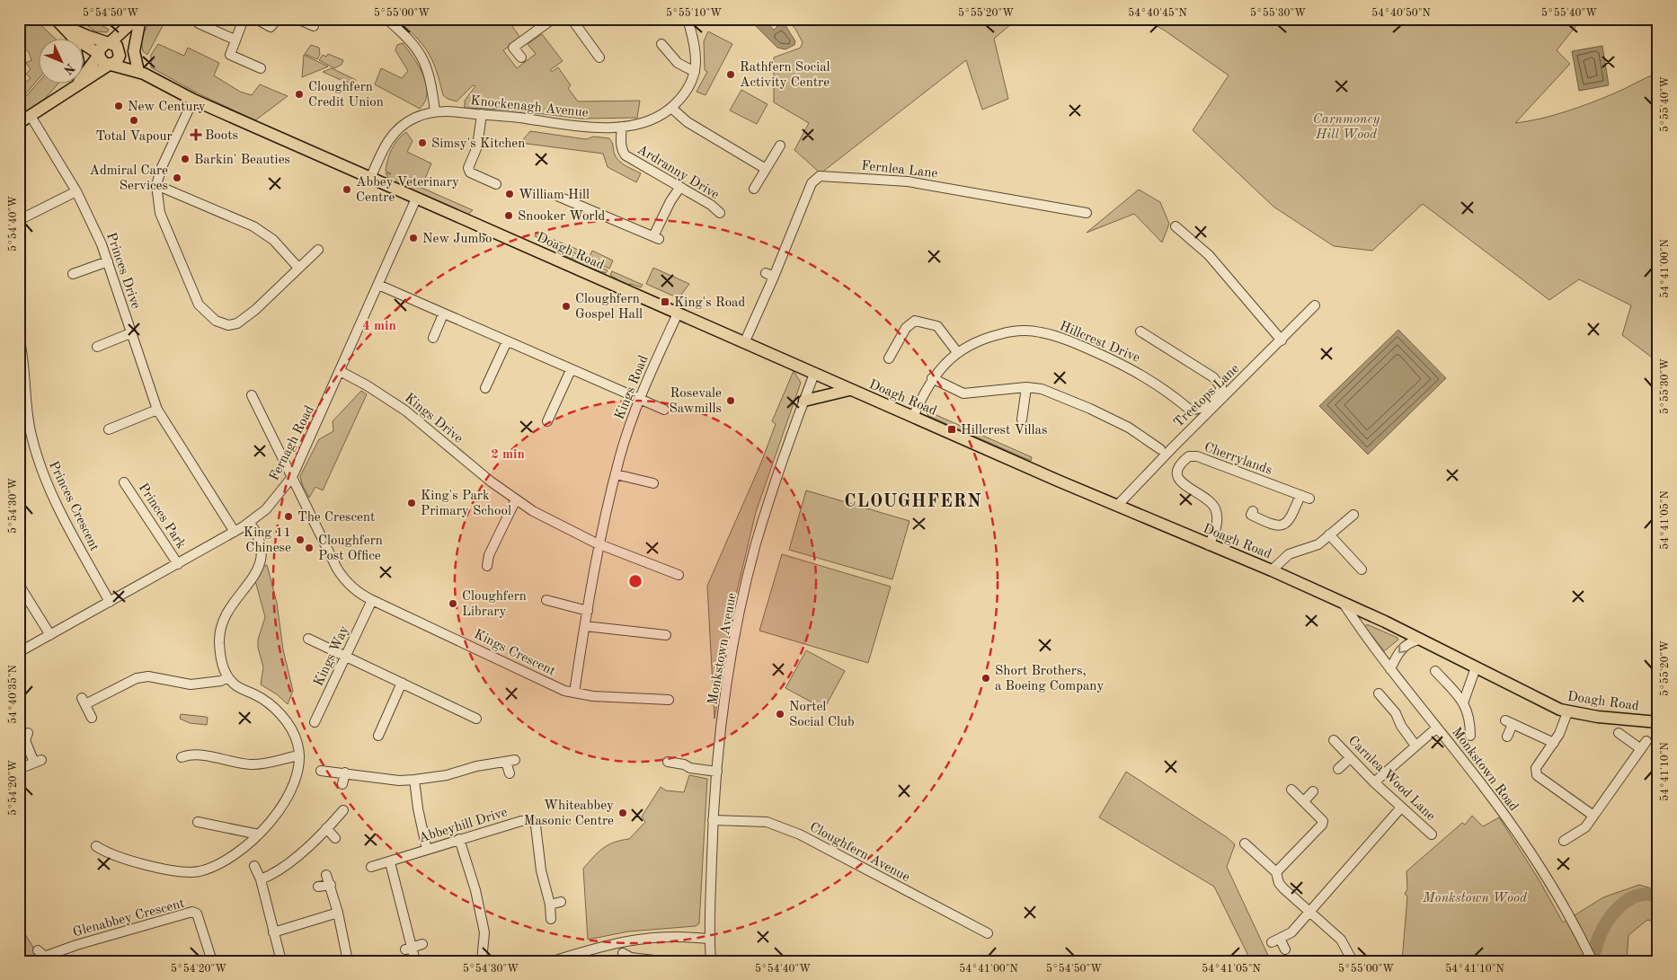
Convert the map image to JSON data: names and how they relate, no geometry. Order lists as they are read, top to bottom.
{
  "streets": {
    "main road": ["Doagh Road"],
    "street": [
      "Knockenagh Avenue",
      "Fernlea Lane",
      "Ardranny Drive",
      "Princes Drive",
      "Hillcrest Drive",
      "Kings Road",
      "Treetops Lane",
      "Kings Drive",
      "Fernagh Road",
      "Cherrylands",
      "Princes Crescent",
      "Princes Park",
      "Monkstown Avenue",
      "Kings Crescent",
      "Kings Way",
      "Monkstown Road",
      "Carnlea Wood Lane",
      "Abbeyhill Drive",
      "Cloughfern Avenue",
      "Glenabbey Crescent"
    ]
  },
  "crossings": [
    ["Knockenagh Avenue", "Ardranny Drive"],
    ["Knockenagh Avenue", "Doagh Road"],
    ["Fernlea Lane", "Doagh Road"],
    ["Doagh Road", "Hillcrest Drive"],
    ["Doagh Road", "Kings Road"],
    ["Doagh Road", "Treetops Lane"],
    ["Doagh Road", "Fernagh Road"],
    ["Doagh Road", "Cherrylands"],
    ["Doagh Road", "Monkstown Avenue"],
    ["Doagh Road", "Monkstown Road"],
    ["Princes Drive", "Fernagh Road"],
    ["Kings Road", "Kings Drive"],
    ["Kings Road", "Kings Crescent"],
    ["Kings Drive", "Fernagh Road"],
    ["Fernagh Road", "Princes Crescent"],
    ["Fernagh Road", "Princes Park"],
    ["Fernagh Road", "Kings Crescent"],
    ["Monkstown Avenue", "Cloughfern Avenue"],
    ["Kings Crescent", "Kings Way"]
  ],
  "districts": ["CLOUGHFERN"],
  "parks": ["Carnmoney Hill Wood", "Monkstown Wood"],
  "places": {
    "other": [
      "Rathfern Social Activity Centre",
      "Cloughfern Credit Union",
      "New Century",
      "Total Vapour",
      "Simsy's Kitchen",
      "Barkin' Beauties",
      "Admiral Care Services",
      "Abbey Veterinary Centre",
      "William Hill",
      "Snooker World",
      "New Jumbo",
      "Cloughfern Gospel Hall",
      "Rosevale Sawmills",
      "King's Park Primary School",
      "The Crescent",
      "King 11 Chinese",
      "Cloughfern Post Office",
      "Cloughfern Library",
      "Short Brothers, a Boeing Company",
      "Nortel Social Club",
      "Whiteabbey Masonic Centre"
    ],
    "health": ["Boots"],
    "transit": ["King's Road", "Hillcrest Villas"]
  },
  "north": "bottom right",
  "coordinates": [
    "5°54'50\"W",
    "5°55'00\"W",
    "5°55'10\"W",
    "5°55'20\"W",
    "54°40'45\"N",
    "5°55'30\"W",
    "54°40'50\"N",
    "5°55'40\"W",
    "5°54'40\"W",
    "54°41'00\"N",
    "5°54'30\"W",
    "54°41'05\"N",
    "54°40'35\"N",
    "54°41'10\"N",
    "5°54'20\"W"
  ],
  "rings": ["4 min", "2 min"]
}
